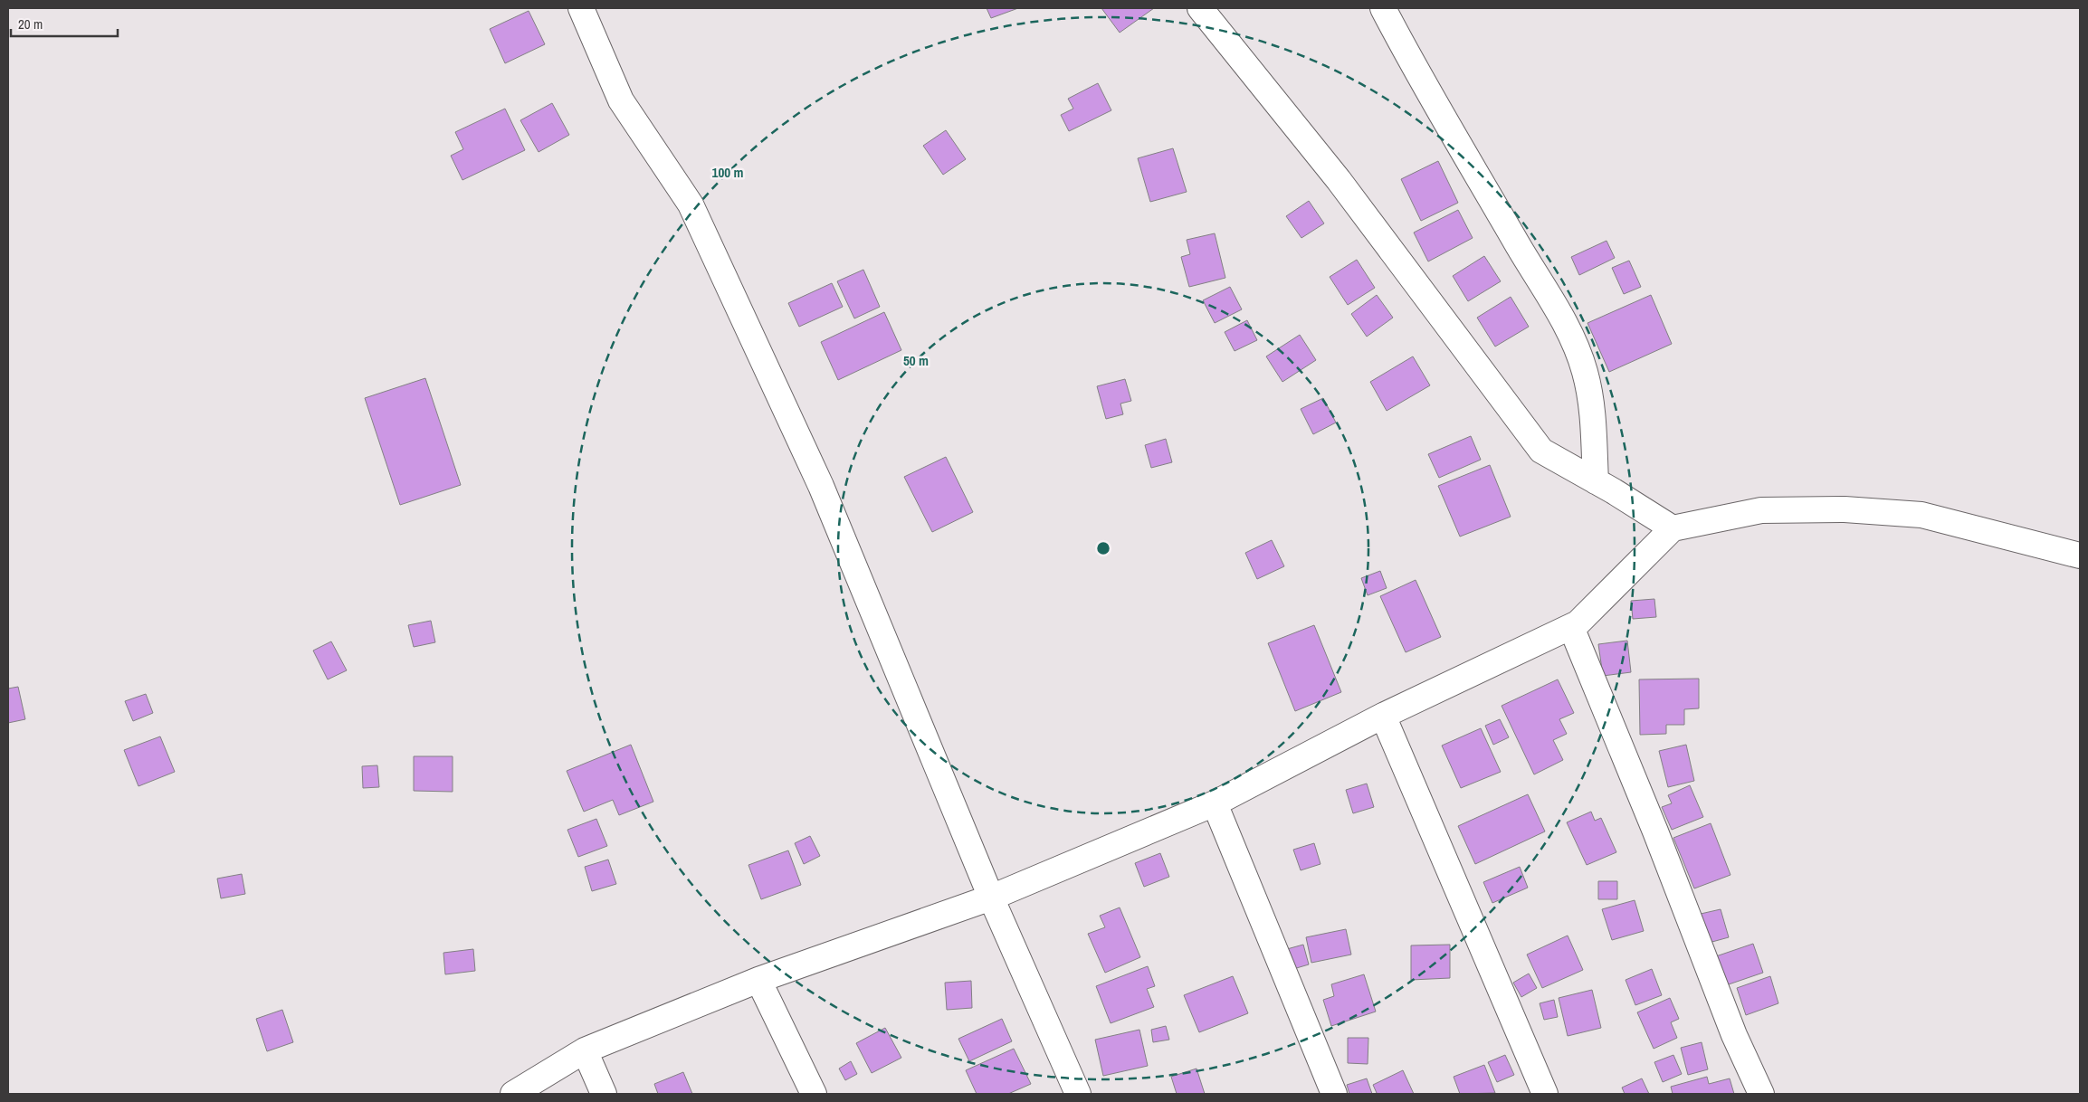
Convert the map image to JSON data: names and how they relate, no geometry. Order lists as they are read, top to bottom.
{
  "scale_bar": "20 m",
  "rings": ["100 m", "50 m"]
}
